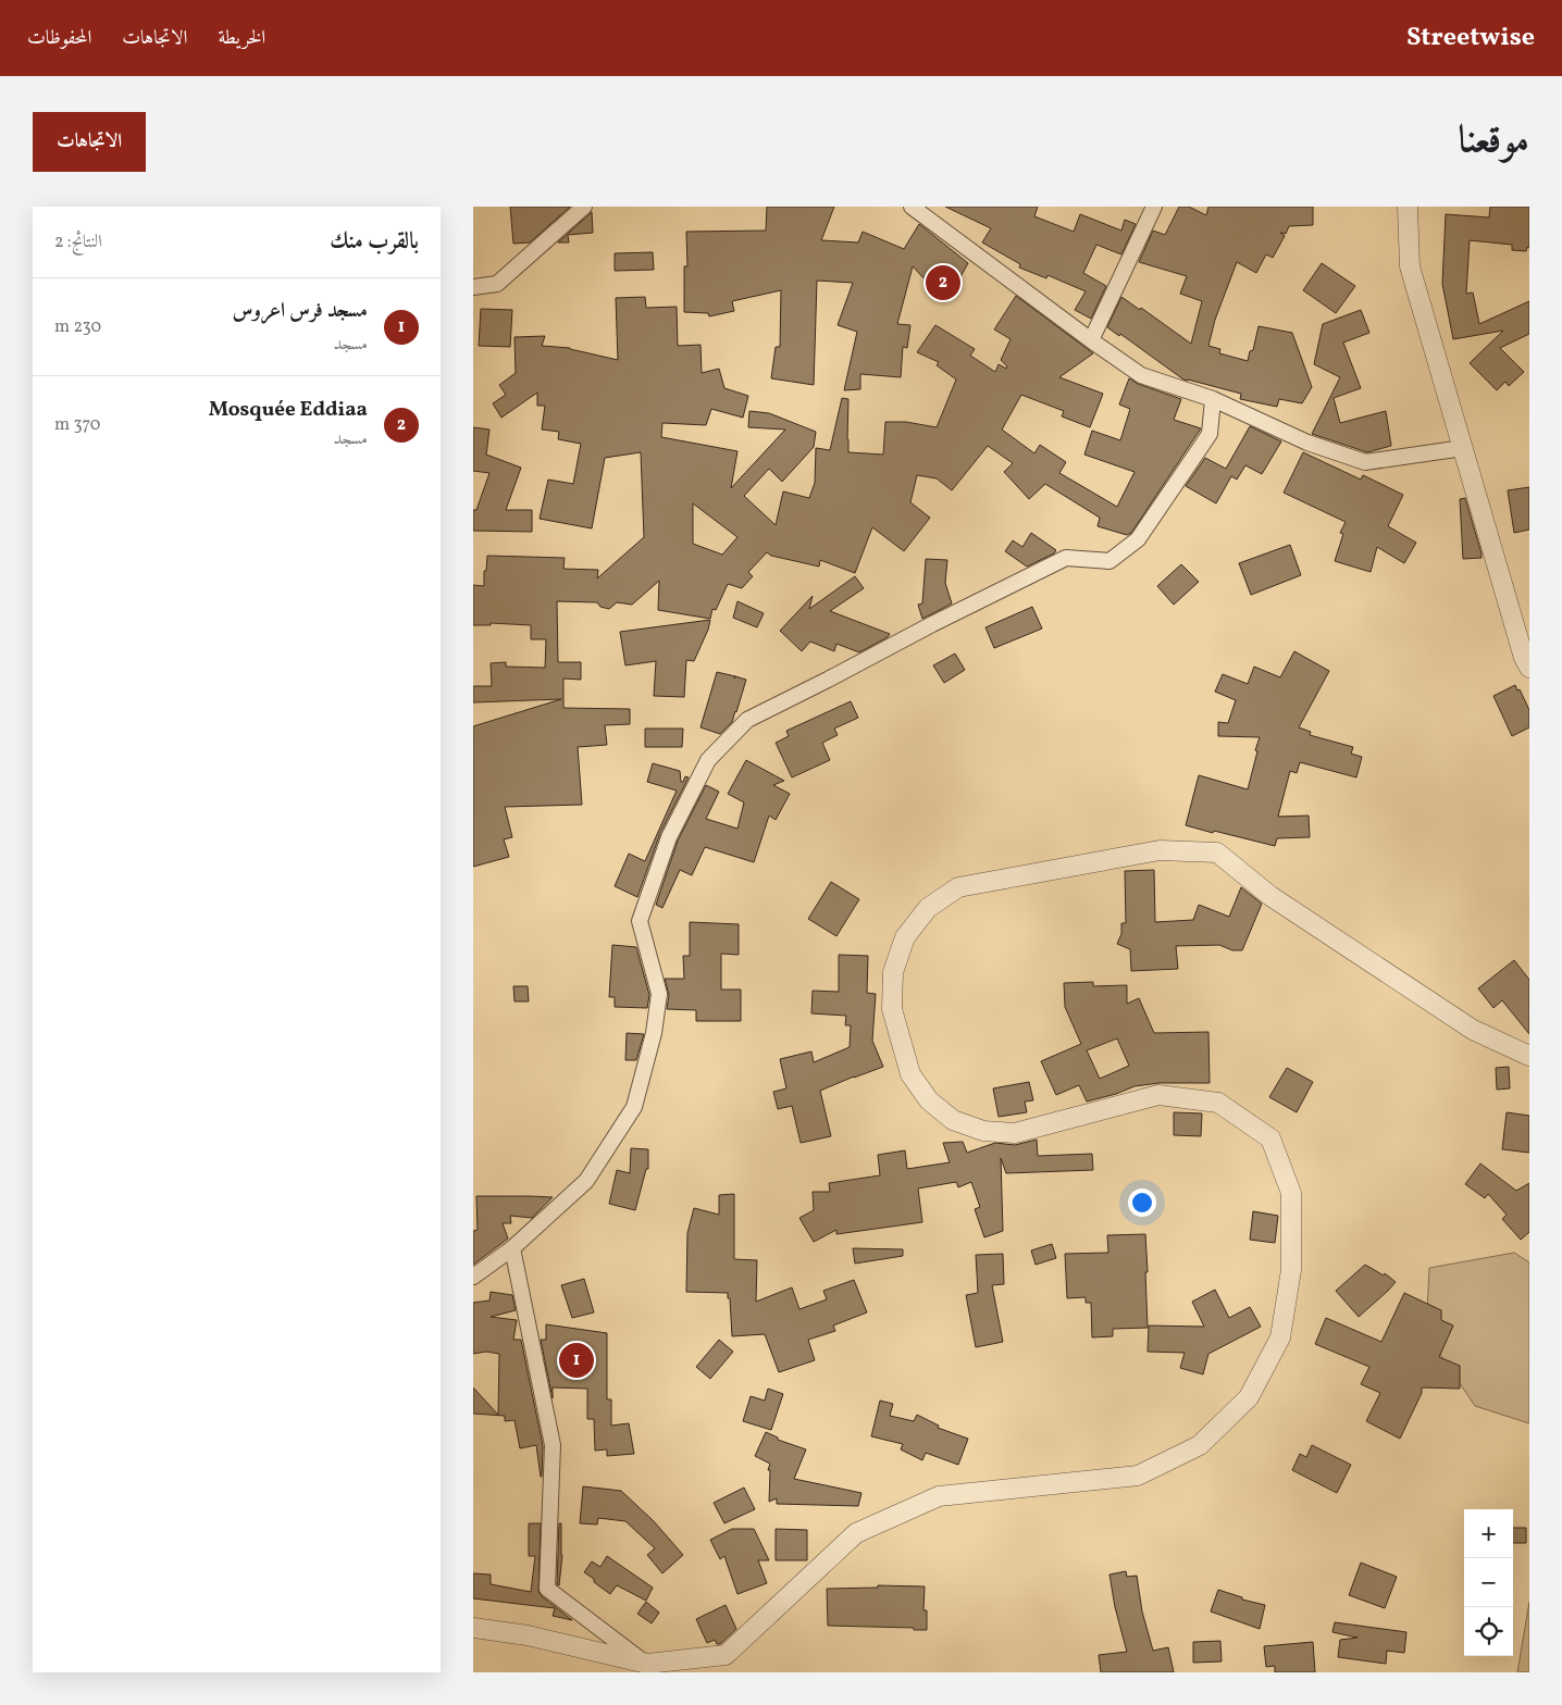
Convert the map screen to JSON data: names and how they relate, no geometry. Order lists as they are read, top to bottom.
{
  "page": {
    "header": "Streetwise",
    "nav": ["الخريطة", "الاتجاهات", "المحفوظات"],
    "title": "موقعنا",
    "buttons": "الاتجاهات",
    "heading": ["بالقرب منك", "النتائج: 2"],
    "pins": ["2", "1"],
    "list": [
      {
        "mark": "1",
        "name": "مسجد فرس اعروس",
        "note": "مسجد",
        "value": "230 m"
      },
      {
        "mark": "2",
        "name": "Mosquée Eddiaa",
        "note": "مسجد",
        "value": "370 m"
      }
    ],
    "map_buttons": ["+", "−"]
  }
}
